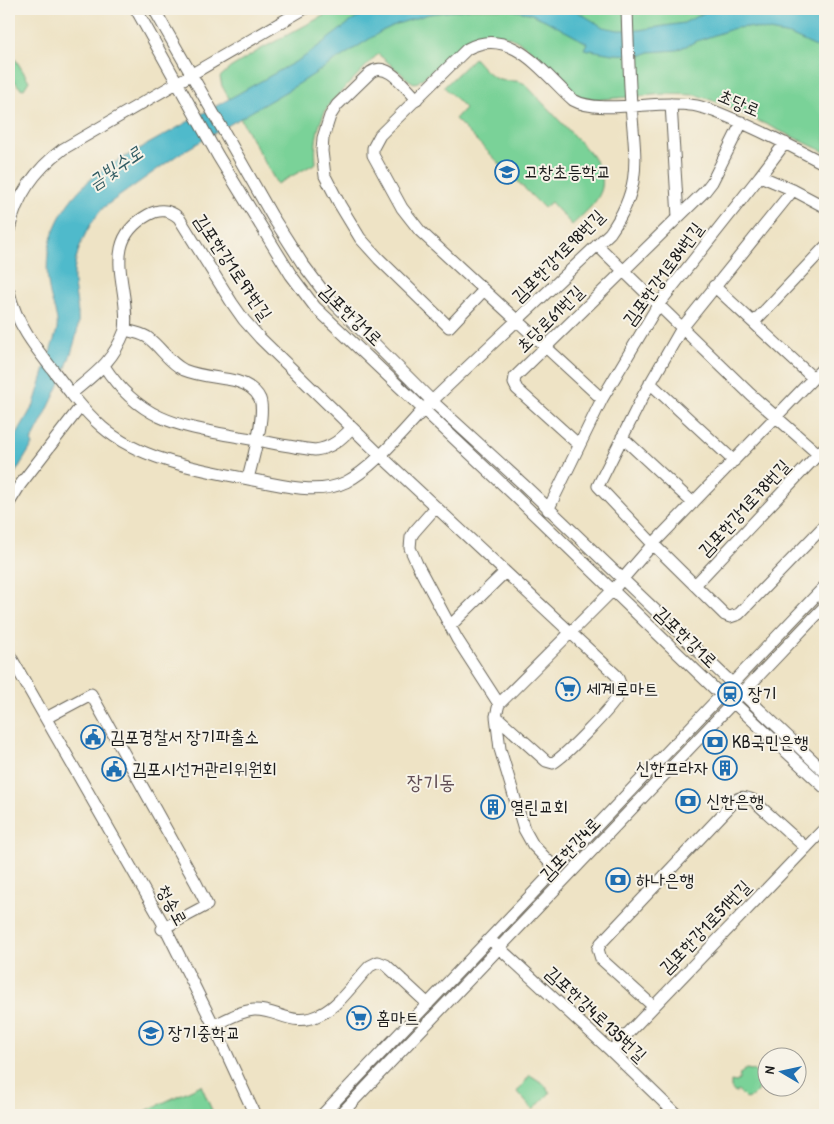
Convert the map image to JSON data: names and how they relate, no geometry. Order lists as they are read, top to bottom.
{
  "streets": {
    "street": [
      "초당로",
      "김포한강1로98번길",
      "김포한강1로97번길",
      "김포한강1로84번길",
      "김포한강1로",
      "초당로61번길",
      "김포한강1로78번길",
      "김포한강4로",
      "청송로",
      "김포한강1로51번길",
      "김포한강4로135번길"
    ]
  },
  "crossings": [
    ["초당로", "김포한강1로98번길"],
    ["초당로", "초당로61번길"],
    ["김포한강1로98번길", "김포한강1로"],
    ["김포한강1로98번길", "김포한강1로78번길"],
    ["김포한강1로84번길", "김포한강1로"],
    ["김포한강1로84번길", "초당로61번길"],
    ["김포한강1로84번길", "김포한강1로78번길"],
    ["김포한강1로", "김포한강4로"],
    ["초당로61번길", "김포한강1로78번길"],
    ["김포한강4로", "김포한강4로135번길"],
    ["김포한강1로51번길", "김포한강4로135번길"]
  ],
  "districts": ["장기동"],
  "water": ["금빛수로"],
  "places": {
    "school or university": ["고창초등학교", "장기중학교"],
    "supermarket": ["세계로마트", "홈마트"],
    "station": ["장기"],
    "public building": ["김포경찰서 장기파출소", "김포시선거관리위원회"],
    "bank": ["KB국민은행", "신한은행", "하나은행"],
    "building": ["신한프라자", "열린교회"]
  },
  "north": "left"
}
